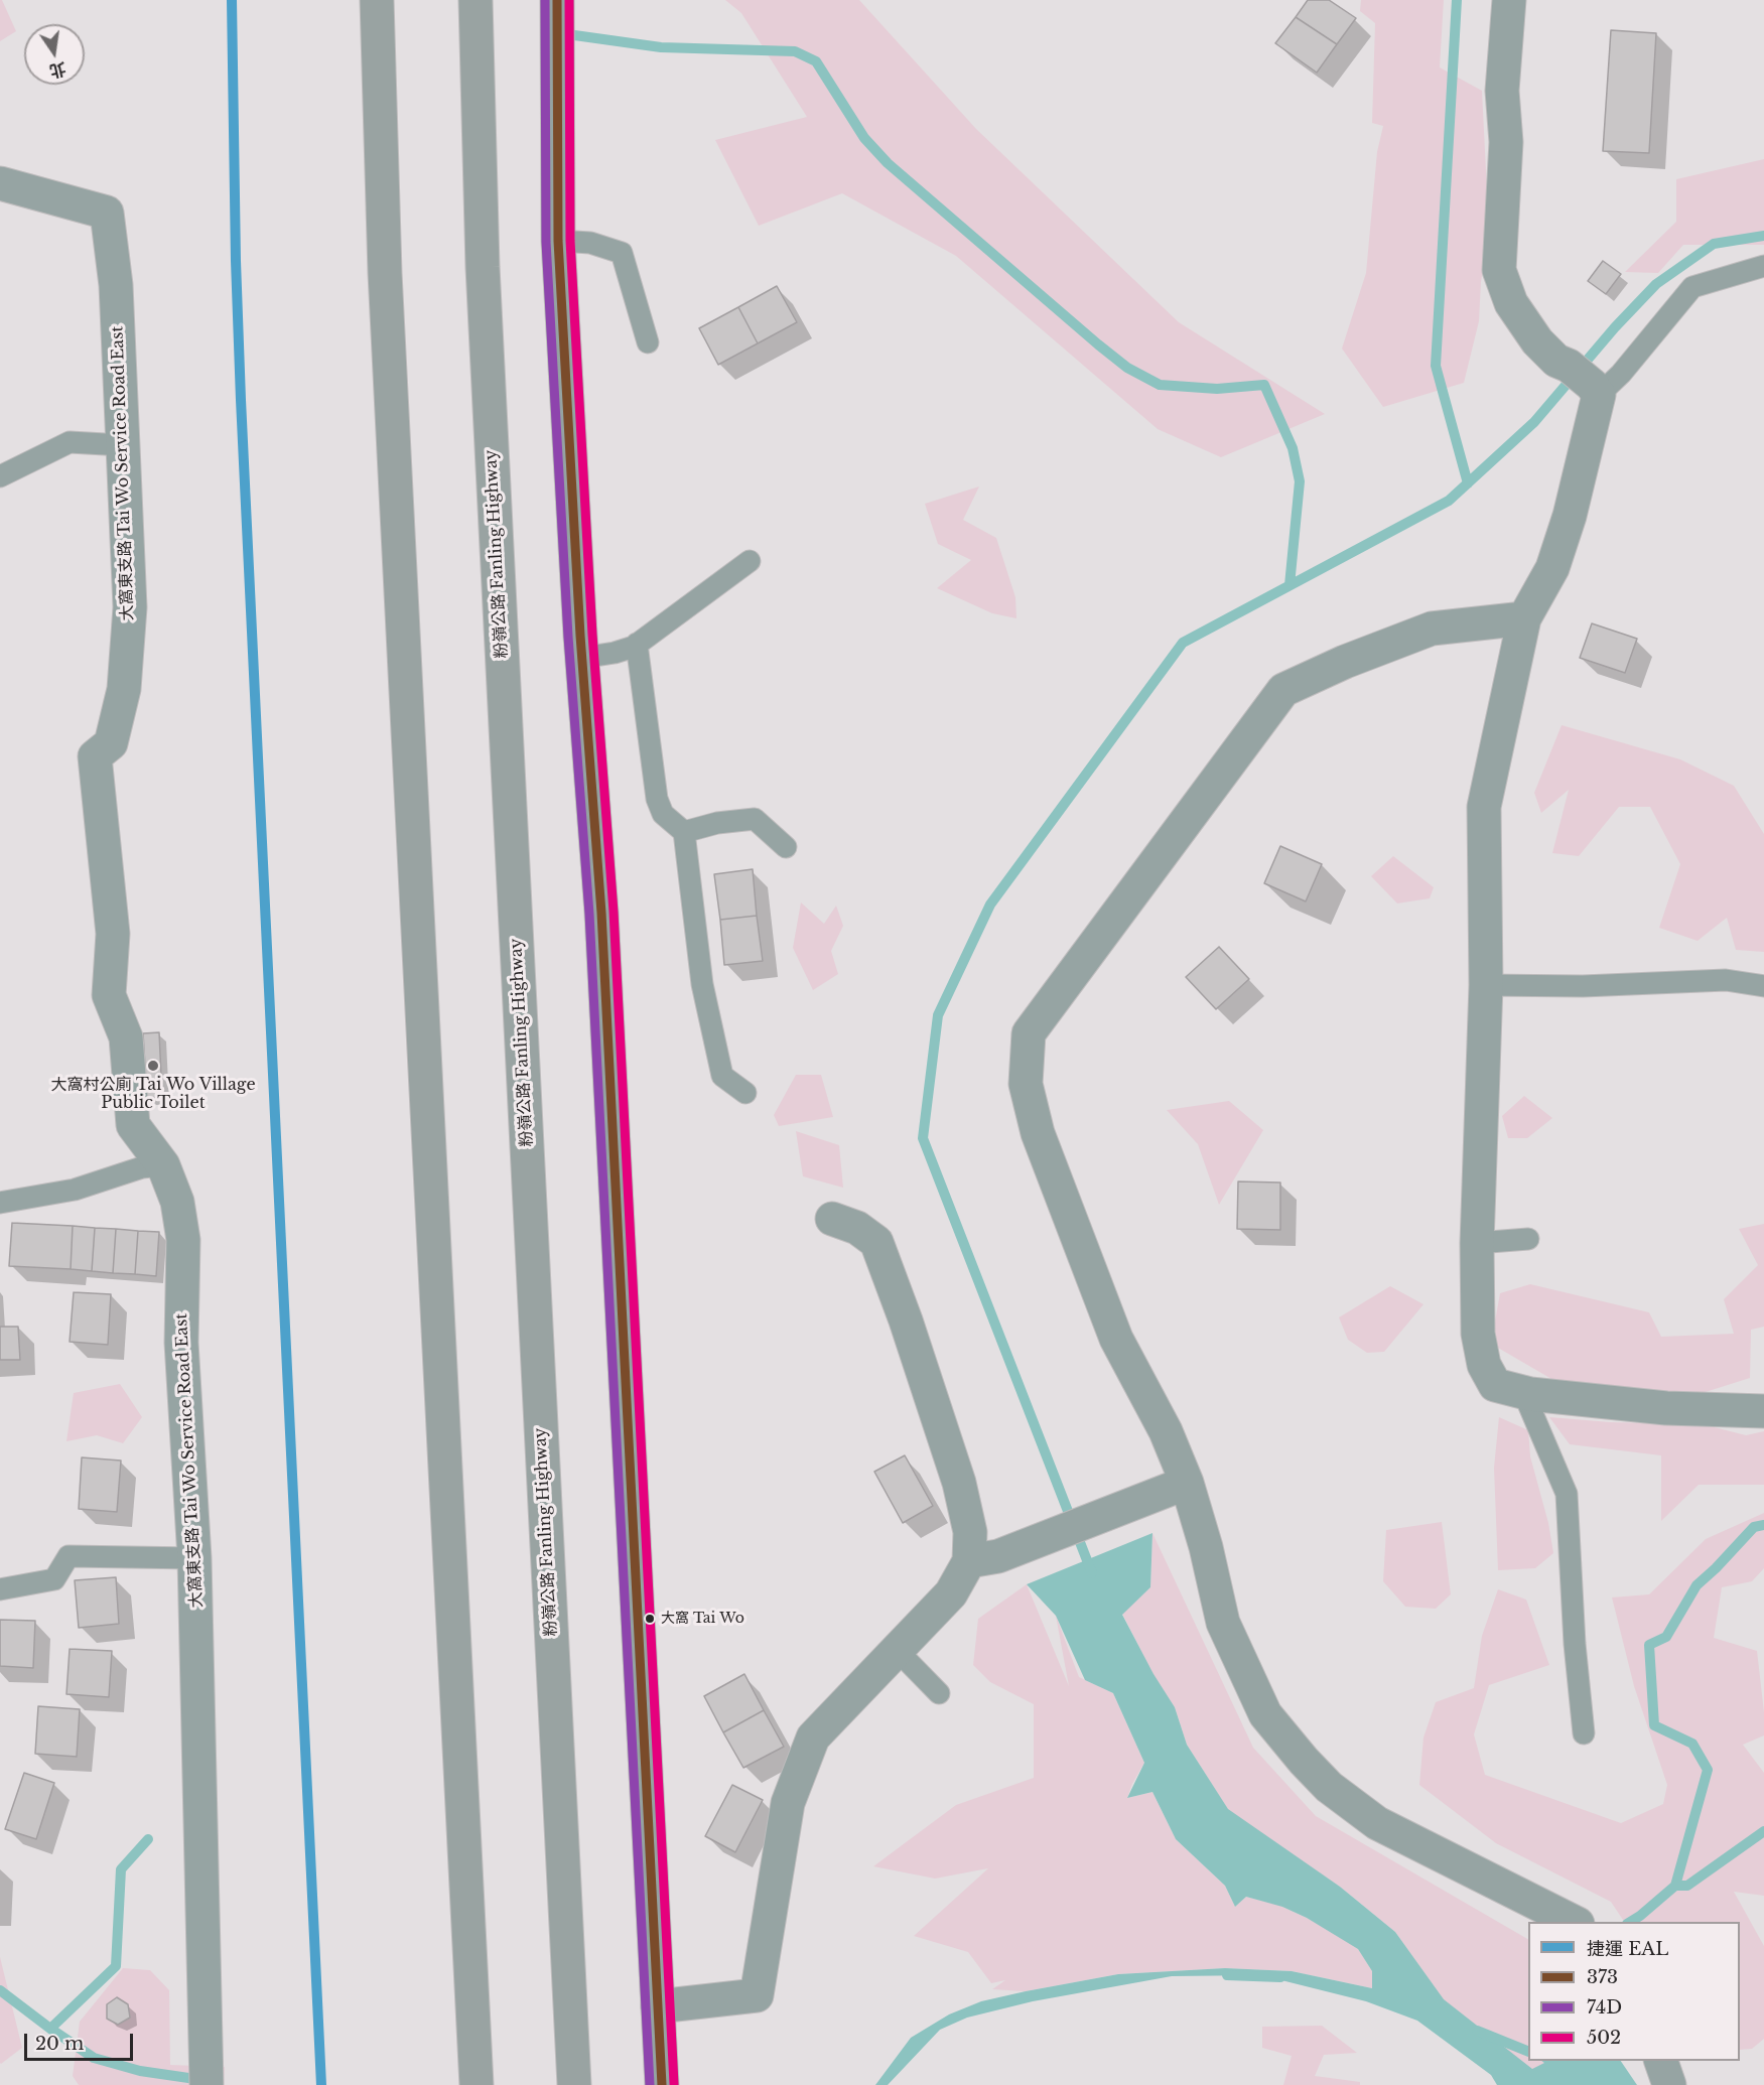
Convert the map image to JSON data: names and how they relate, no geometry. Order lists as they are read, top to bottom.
{
  "streets": {
    "highway": ["粉嶺公路 Fanling Highway"],
    "street": ["大窩東支路 Tai Wo Service Road East"]
  },
  "places": ["大窩村公廁 Tai Wo Village Public Toilet", "大窩 Tai Wo"],
  "lines": [
    "metro line EAL",
    "transit line 373",
    "transit line 74D",
    "transit line 502"
  ],
  "legend": [
    "捷運 EAL",
    "373",
    "74D",
    "502"
  ],
  "scale_bar": "20 m",
  "north": "bottom"
}
